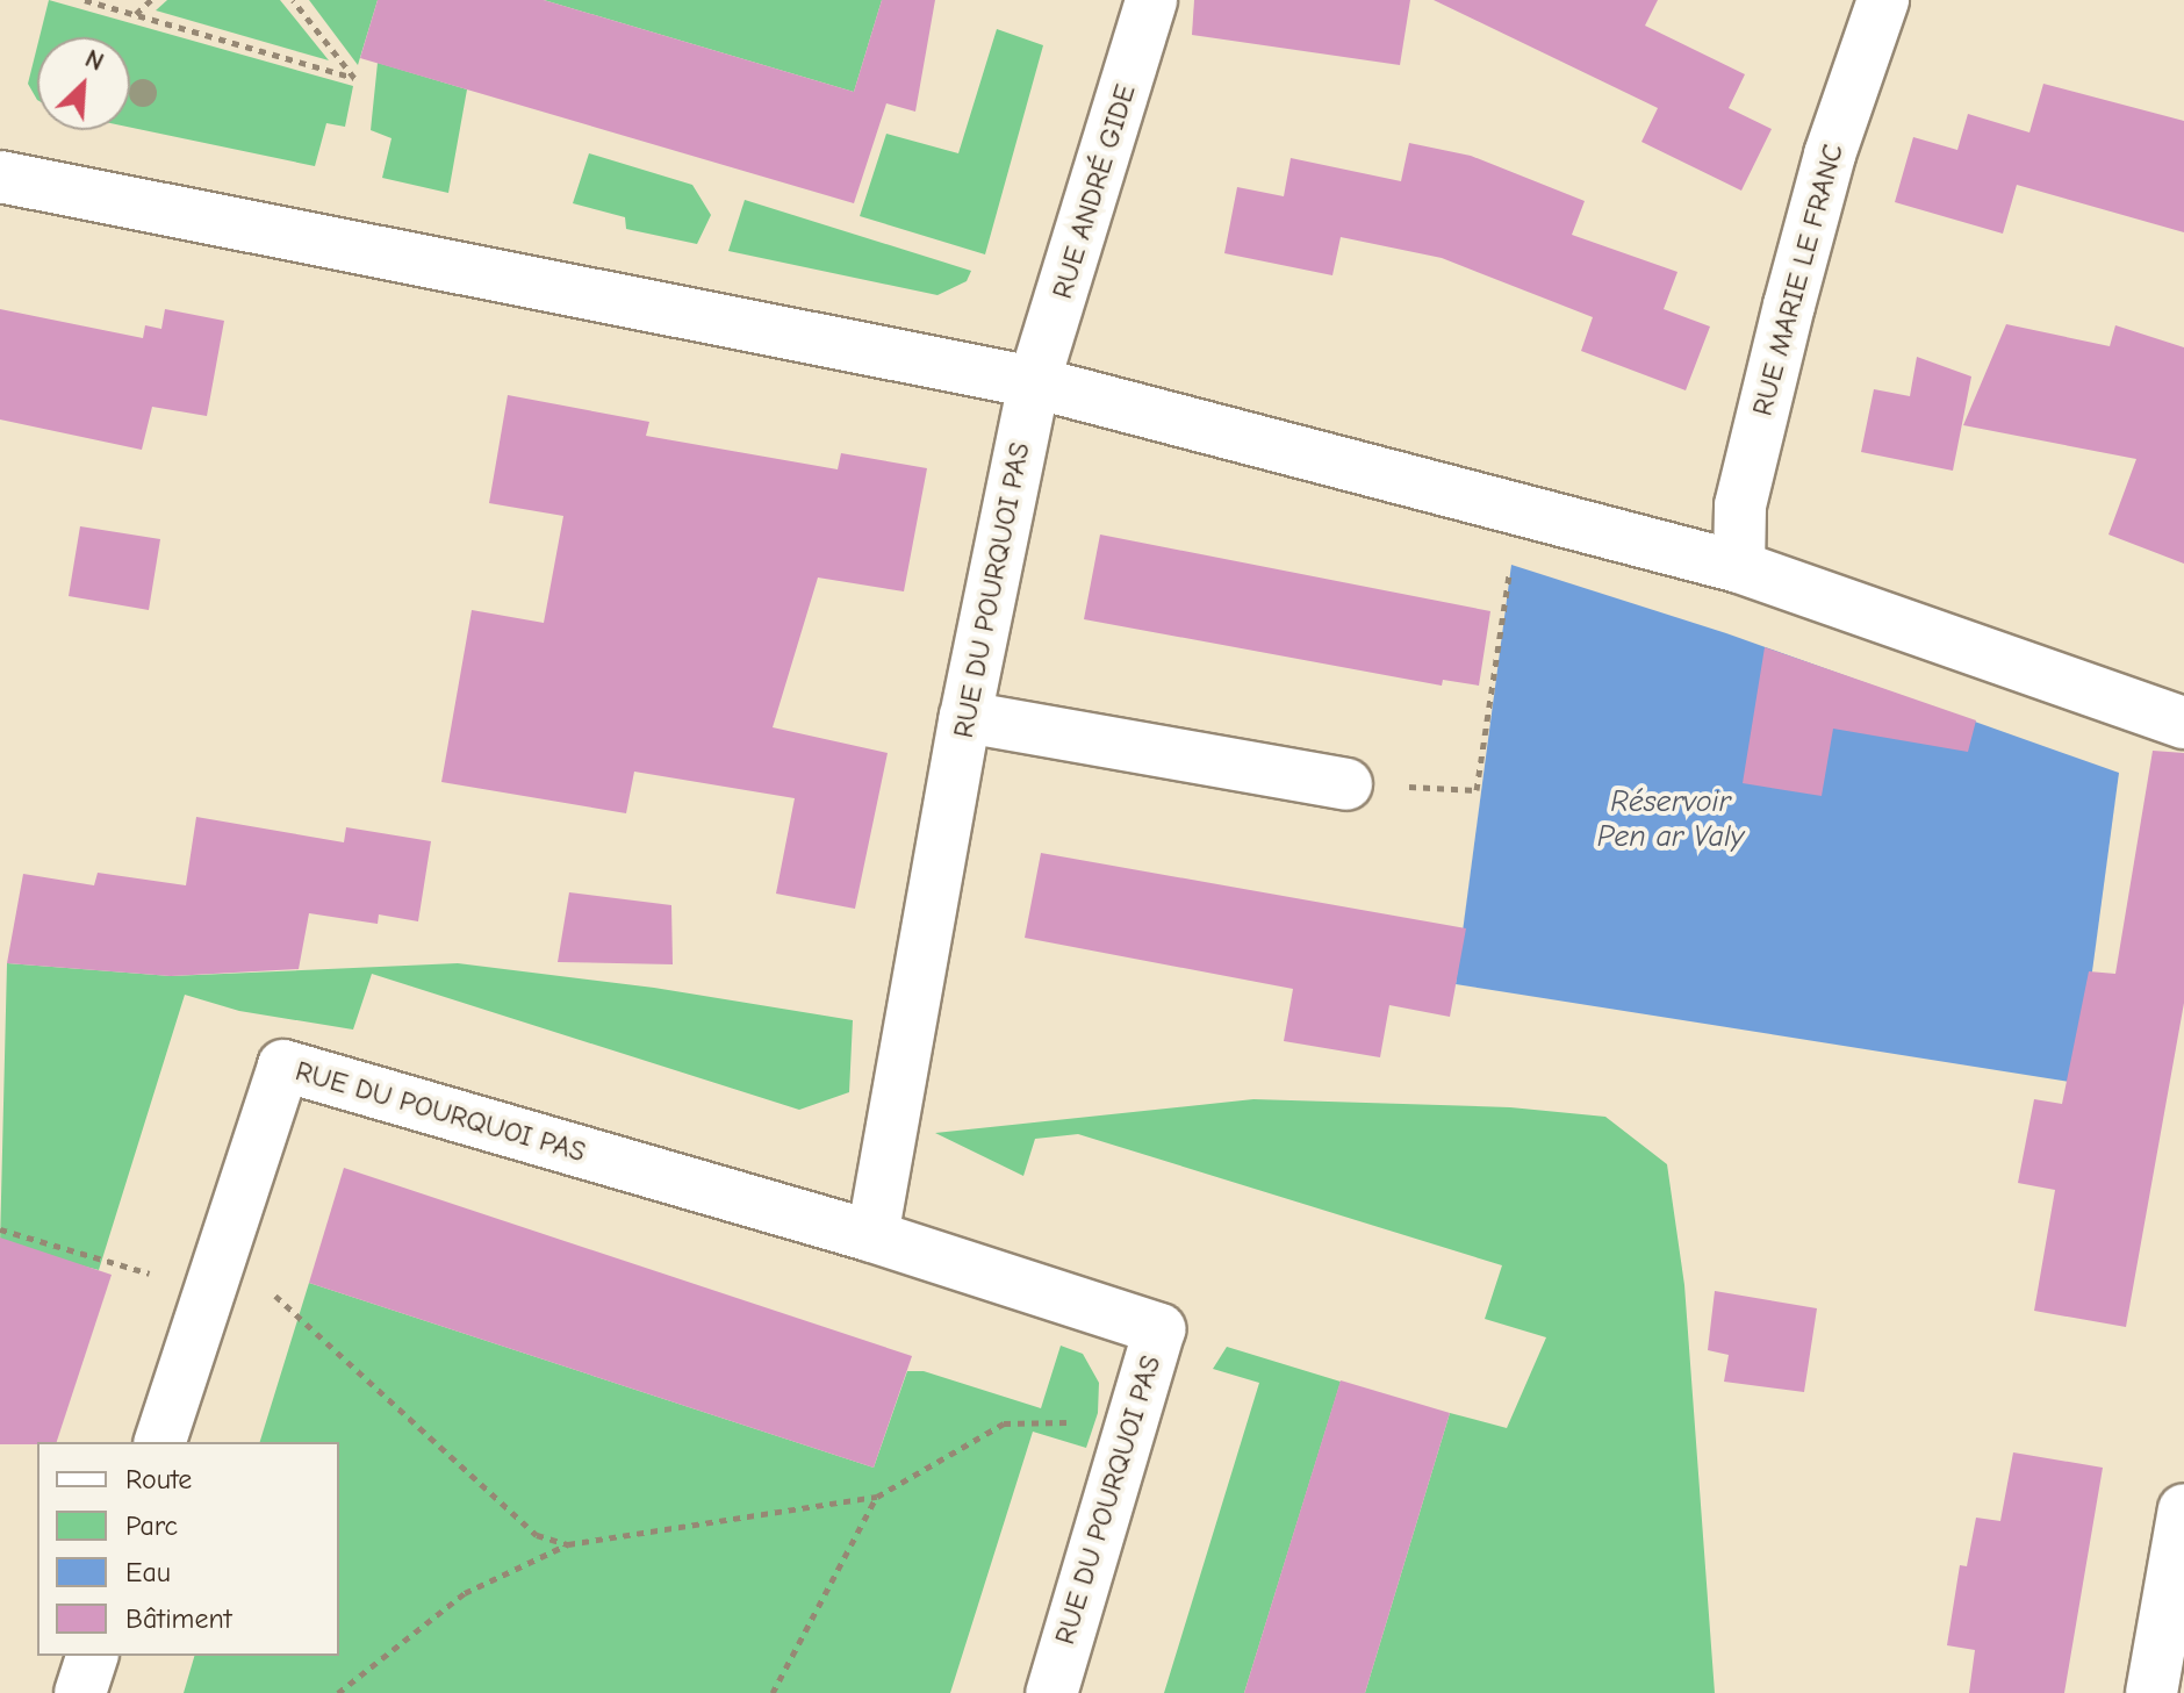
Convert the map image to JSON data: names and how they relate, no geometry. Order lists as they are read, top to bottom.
{
  "streets": {
    "street": ["RUE ANDRÉ GIDE", "RUE MARIE LE FRANC", "RUE DU POURQUOI PAS"]
  },
  "crossings": [
    ["RUE ANDRÉ GIDE", "RUE DU POURQUOI PAS"]
  ],
  "water": ["Réservoir Pen ar Valy"],
  "legend": [
    "Route",
    "Parc",
    "Eau",
    "Bâtiment"
  ],
  "north": "top right"
}
